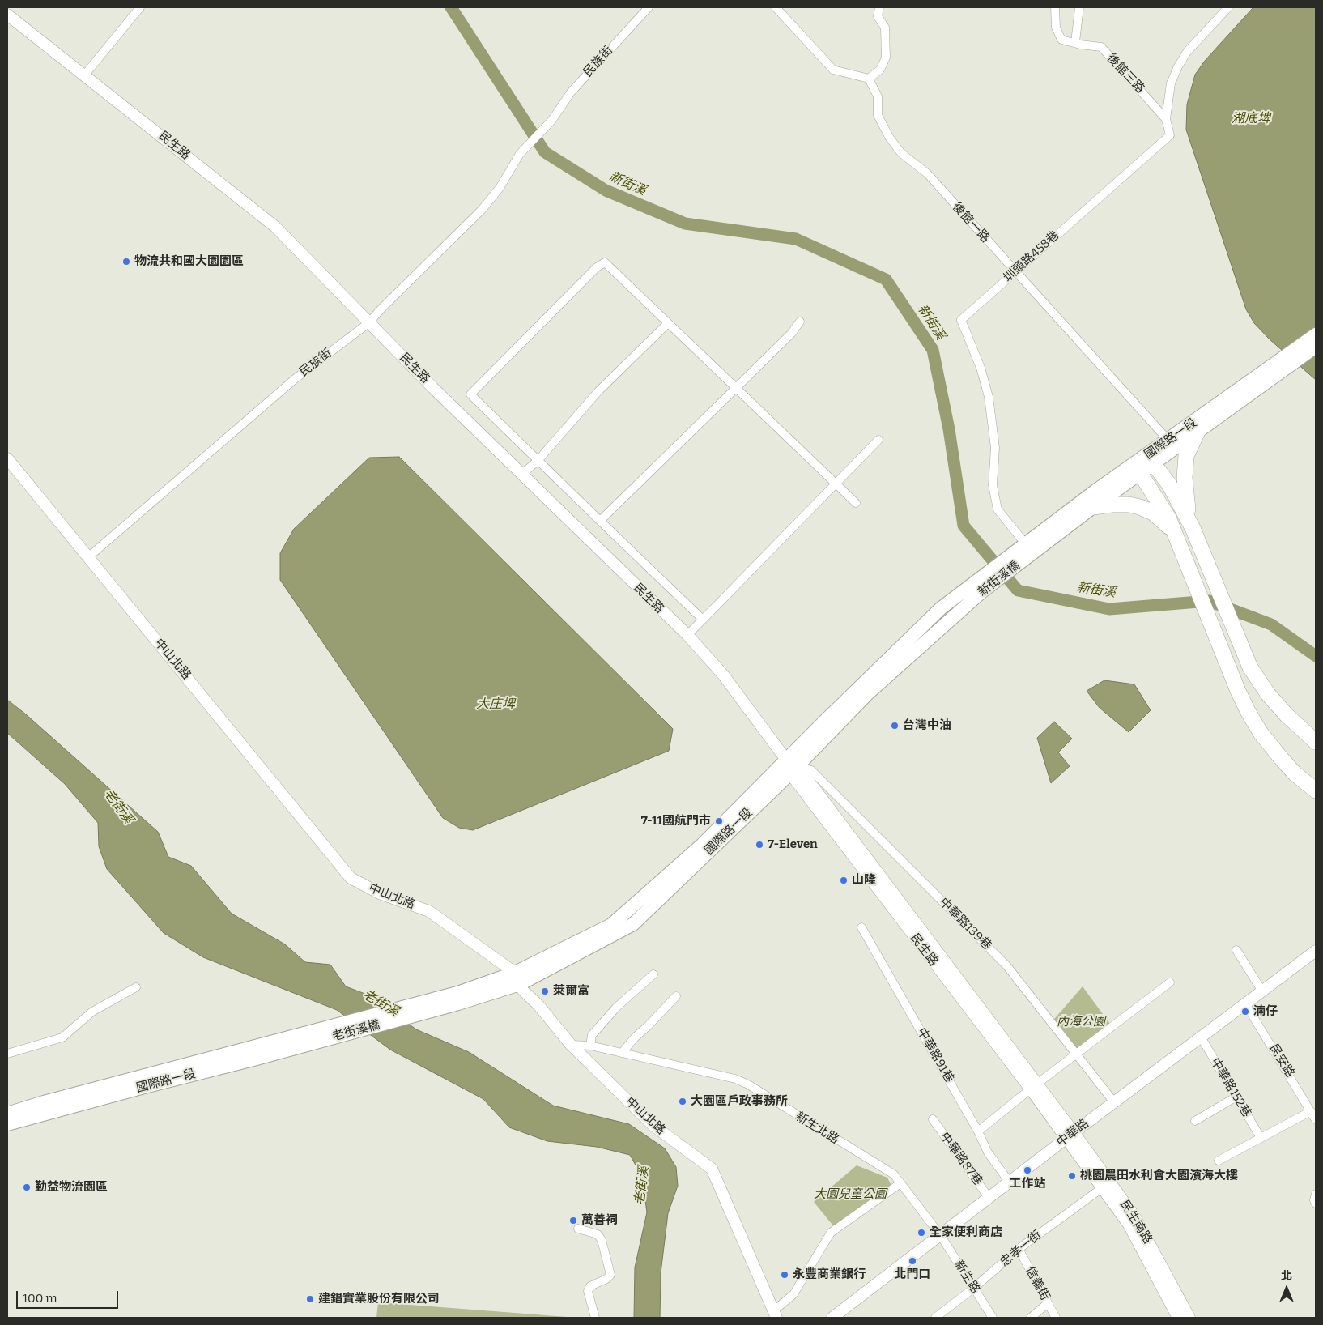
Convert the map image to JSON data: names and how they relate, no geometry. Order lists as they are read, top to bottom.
{
  "streets": {
    "main road": ["國際路一段", "新街溪橋", "老街溪橋"],
    "street": [
      "民族街",
      "後館三路",
      "民生路",
      "後館一路",
      "圳頭路458巷",
      "中山北路",
      "中華路139巷",
      "中華路91巷",
      "民安路",
      "中華路152巷",
      "新生北路",
      "中華路",
      "中華路87巷",
      "民生南路",
      "忠孝一街",
      "新生路",
      "信義街"
    ]
  },
  "crossings": [
    ["民族街", "民生路"],
    ["民族街", "中山北路"],
    ["後館三路", "圳頭路458巷"],
    ["民生路", "國際路一段"],
    ["民生路", "中華路139巷"],
    ["民生路", "中華路"],
    ["民生路", "民生南路"],
    ["後館一路", "圳頭路458巷"],
    ["後館一路", "國際路一段"],
    ["圳頭路458巷", "國際路一段"],
    ["圳頭路458巷", "新街溪橋"],
    ["國際路一段", "新街溪橋"],
    ["國際路一段", "中山北路"],
    ["國際路一段", "中華路139巷"],
    ["國際路一段", "老街溪橋"],
    ["中山北路", "新生北路"],
    ["中華路139巷", "中華路"],
    ["中華路91巷", "中華路"],
    ["民安路", "中華路"],
    ["中華路152巷", "中華路"],
    ["新生北路", "中華路"],
    ["新生北路", "新生路"],
    ["中華路", "中華路87巷"],
    ["中華路", "民生南路"],
    ["中華路", "新生路"],
    ["民生南路", "忠孝一街"],
    ["忠孝一街", "新生路"],
    ["忠孝一街", "信義街"]
  ],
  "water": [
    "湖底埤",
    "新街溪",
    "大庄埤",
    "老街溪"
  ],
  "parks": ["內海公園", "大園兒童公園"],
  "places": [
    "物流共和國大園園區",
    "台灣中油",
    "7-11國航門市",
    "7-Eleven",
    "山隆",
    "萊爾富",
    "湳仔",
    "大園區戶政事務所",
    "工作站",
    "桃園農田水利會大園濱海大樓",
    "勤益物流園區",
    "萬善祠",
    "全家便利商店",
    "北門口",
    "永豐商業銀行",
    "建錩實業股份有限公司"
  ],
  "scale_bar": "100 m",
  "north": "top"
}
